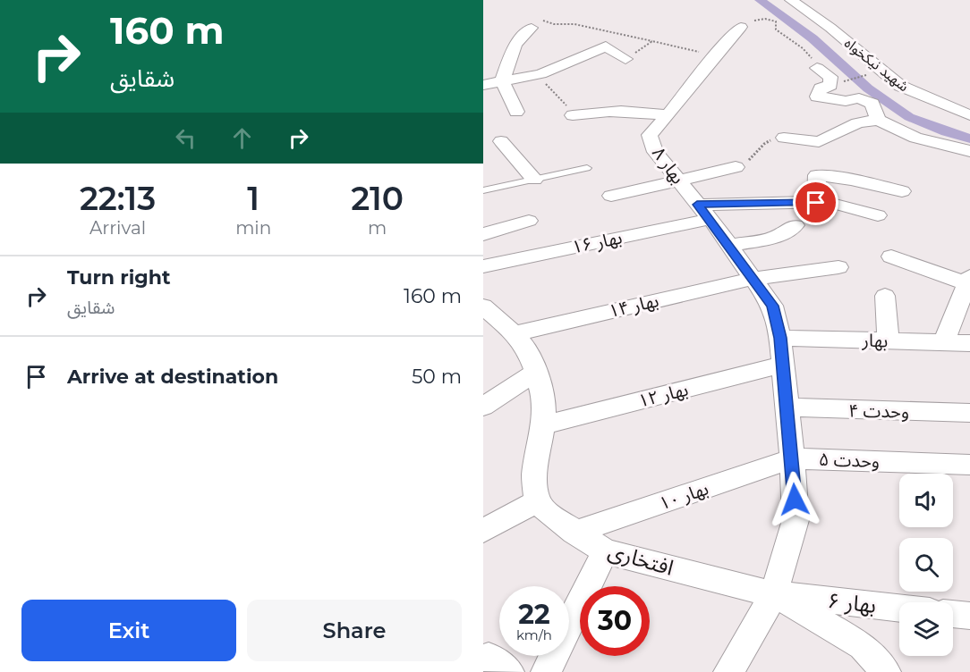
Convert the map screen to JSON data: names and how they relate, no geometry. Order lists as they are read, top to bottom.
{
  "streets": {
    "street": [
      "شهید نیکخواه",
      "بهار ۸",
      "بهار ۱۶",
      "بهار ۱۴",
      "بهار",
      "بهار ۱۲",
      "وحدت ۴",
      "وحدت ۵",
      "بهار ۱۰",
      "افتخاری",
      "بهار ۶"
    ]
  },
  "crossings": [
    ["بهار ۸", "بهار ۱۶"],
    ["بهار ۸", "بهار ۱۴"],
    ["بهار ۸", "بهار"],
    ["بهار ۸", "بهار ۱۲"],
    ["بهار ۸", "وحدت ۴"],
    ["بهار ۸", "وحدت ۵"],
    ["بهار ۸", "بهار ۱۰"],
    ["بهار ۸", "افتخاری"],
    ["بهار ۸", "بهار ۶"],
    ["وحدت ۵", "بهار ۱۰"],
    ["بهار ۱۰", "افتخاری"],
    ["افتخاری", "بهار ۶"]
  ],
  "page": {
    "turn": ["160 m", "شقایق"],
    "eta": [
      "22:13",
      "Arrival",
      "1",
      "min",
      "210",
      "m"
    ],
    "list": [
      {
        "name": "Turn right",
        "note": "شقایق",
        "value": "160 m"
      },
      {
        "name": "Arrive at destination",
        "value": "50 m"
      }
    ],
    "speed": "22 km/h",
    "limit": "30",
    "buttons": ["Exit", "Share"]
  }
}
